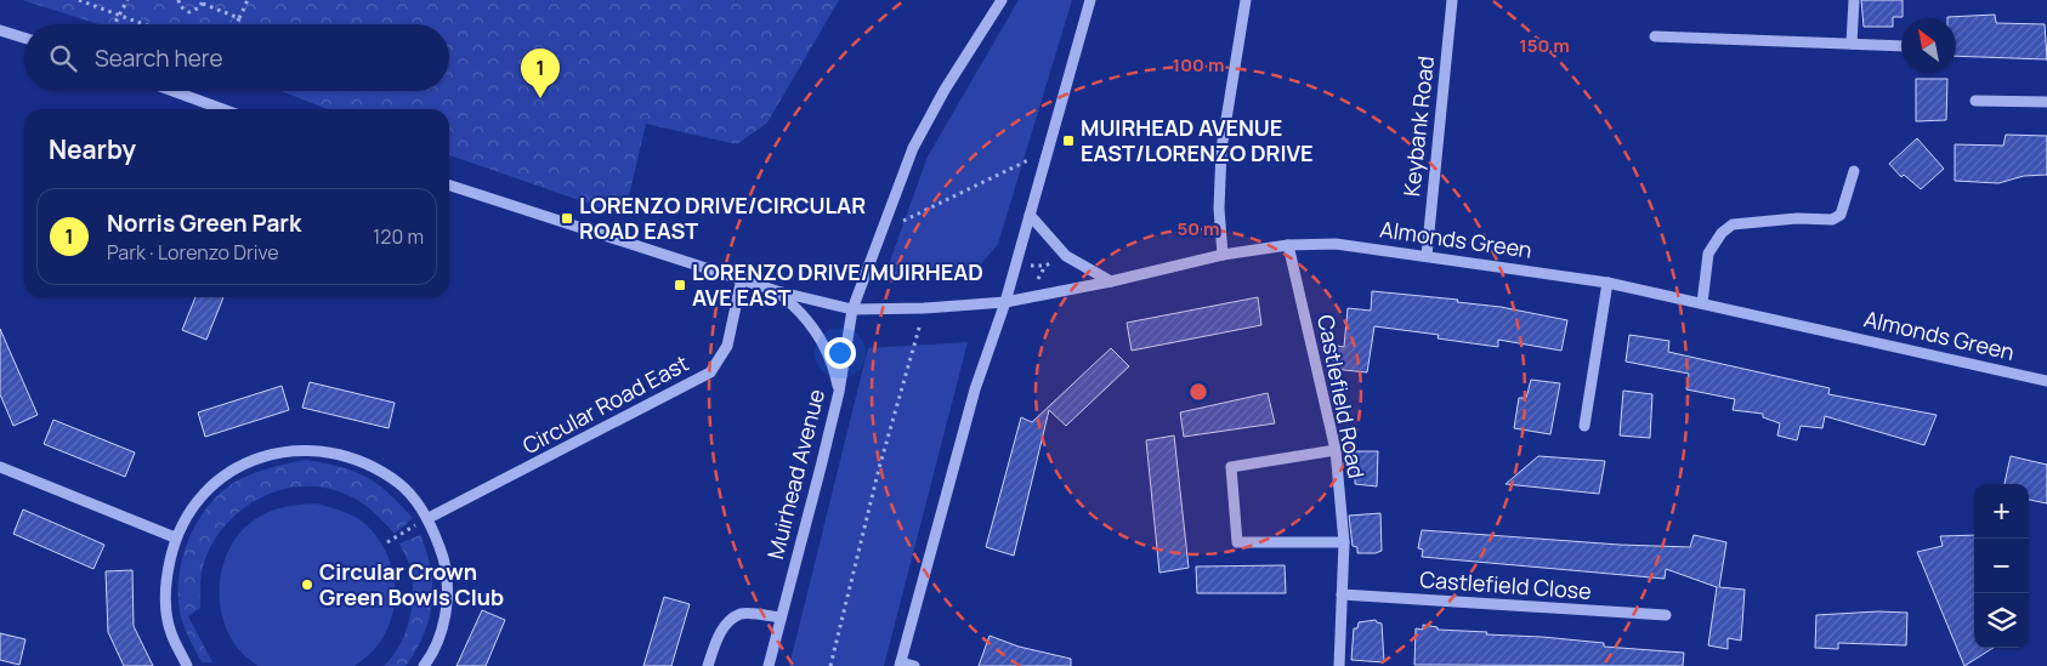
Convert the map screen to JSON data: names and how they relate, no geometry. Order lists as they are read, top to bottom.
{
  "streets": {
    "street": [
      "Keybank Road",
      "Almonds Green",
      "Castlefield Road",
      "Circular Road East",
      "Muirhead Avenue",
      "Castlefield Close"
    ]
  },
  "crossings": [
    ["Keybank Road", "Almonds Green"],
    ["Almonds Green", "Castlefield Road"],
    ["Almonds Green", "Circular Road East"],
    ["Almonds Green", "Muirhead Avenue"],
    ["Castlefield Road", "Castlefield Close"]
  ],
  "places": {
    "transit": ["MUIRHEAD AVENUE EAST/LORENZO DRIVE", "LORENZO DRIVE/CIRCULAR ROAD EAST", "LORENZO DRIVE/MUIRHEAD AVE EAST"],
    "other": ["Circular Crown Green Bowls Club"]
  },
  "north": "top left",
  "page": {
    "search": "Search here",
    "pins": "1",
    "heading": "Nearby",
    "list": [
      {
        "mark": "1",
        "name": "Norris Green Park",
        "note": "Park · Lorenzo Drive",
        "value": "120 m"
      }
    ],
    "map_buttons": ["+", "−"]
  },
  "rings": ["150 m", "100 m", "50 m"]
}
